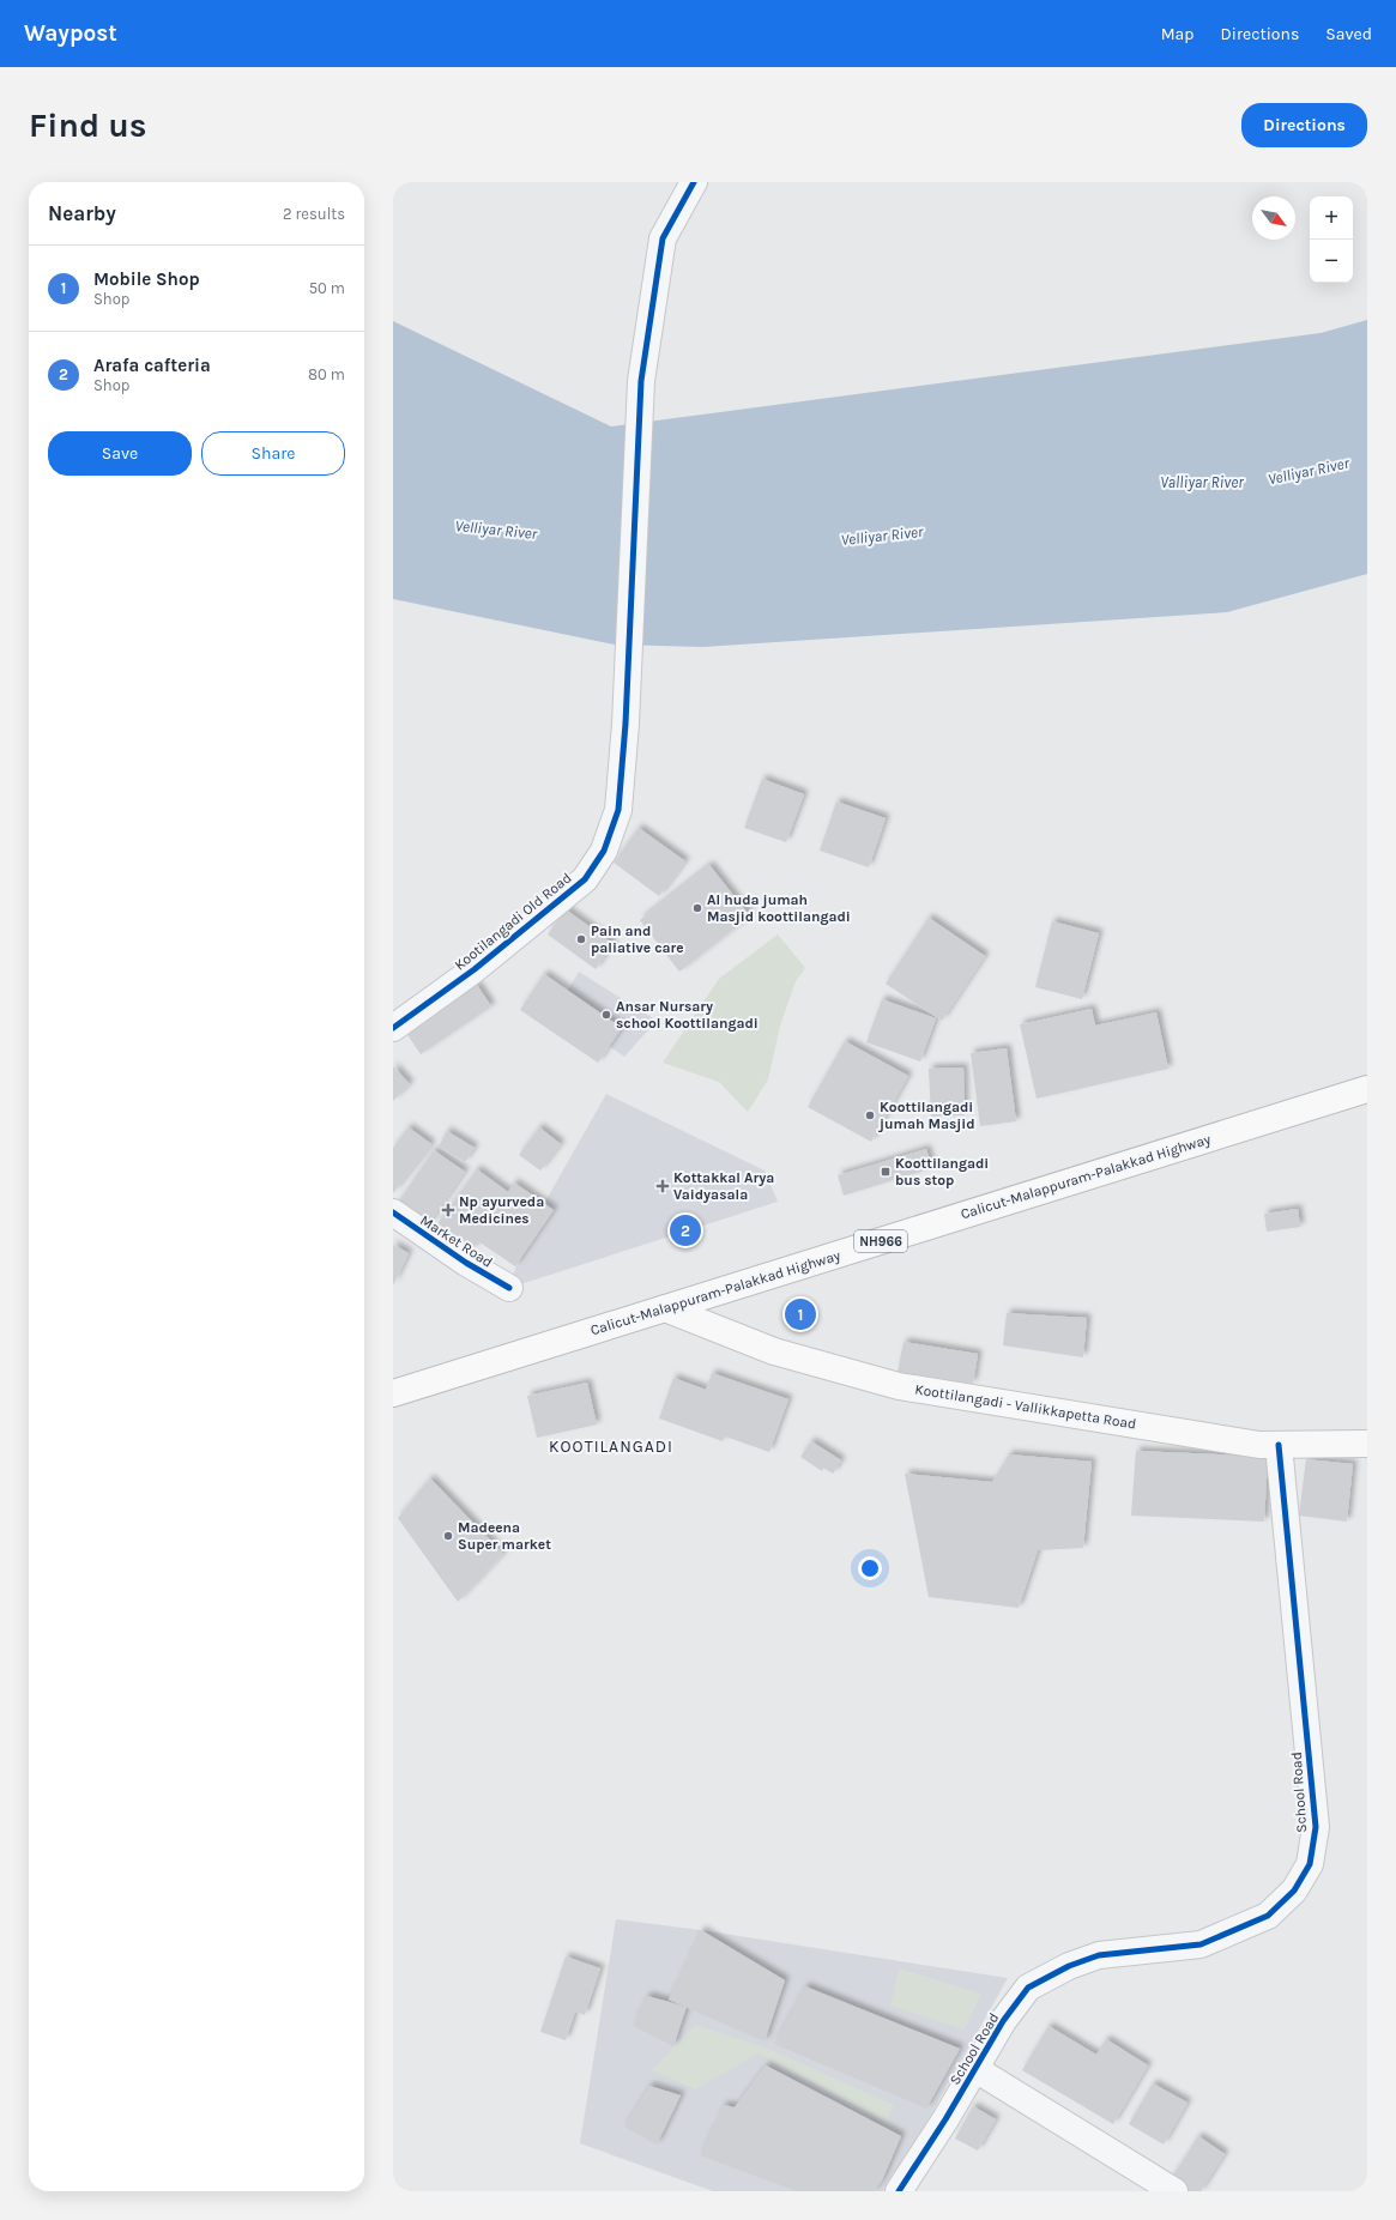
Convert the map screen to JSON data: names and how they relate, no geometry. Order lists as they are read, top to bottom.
{
  "streets": {
    "main road": ["Calicut-Malappuram-Palakkad Highway", "NH966", "Koottilangadi - Vallikkapetta Road"],
    "street": ["Kootilangadi Old Road", "Market Road", "School Road"]
  },
  "crossings": [
    ["Calicut-Malappuram-Palakkad Highway", "Koottilangadi - Vallikkapetta Road"],
    ["Koottilangadi - Vallikkapetta Road", "School Road"]
  ],
  "districts": ["KOOTILANGADI"],
  "water": ["Velliyar River", "Valliyar River"],
  "places": {
    "other": [
      "Al huda jumah Masjid koottilangadi",
      "Pain and paliative care",
      "Ansar Nursary school Koottilangadi",
      "Koottilangadi jumah Masjid",
      "Madeena Super market"
    ],
    "transit": ["Koottilangadi bus stop"],
    "health": ["Kottakkal Arya Vaidyasala", "Np ayurveda Medicines"]
  },
  "north": "bottom right",
  "page": {
    "header": "Waypost",
    "nav": ["Map", "Directions", "Saved"],
    "buttons": [
      "Directions",
      ["Save", "Share"]
    ],
    "title": "Find us",
    "heading": ["Nearby", "2 results"],
    "map_buttons": ["+", "−"],
    "list": [
      {
        "mark": "1",
        "name": "Mobile Shop",
        "note": "Shop",
        "value": "50 m"
      },
      {
        "mark": "2",
        "name": "Arafa cafteria",
        "note": "Shop",
        "value": "80 m"
      }
    ],
    "pins": ["2", "1"]
  }
}
